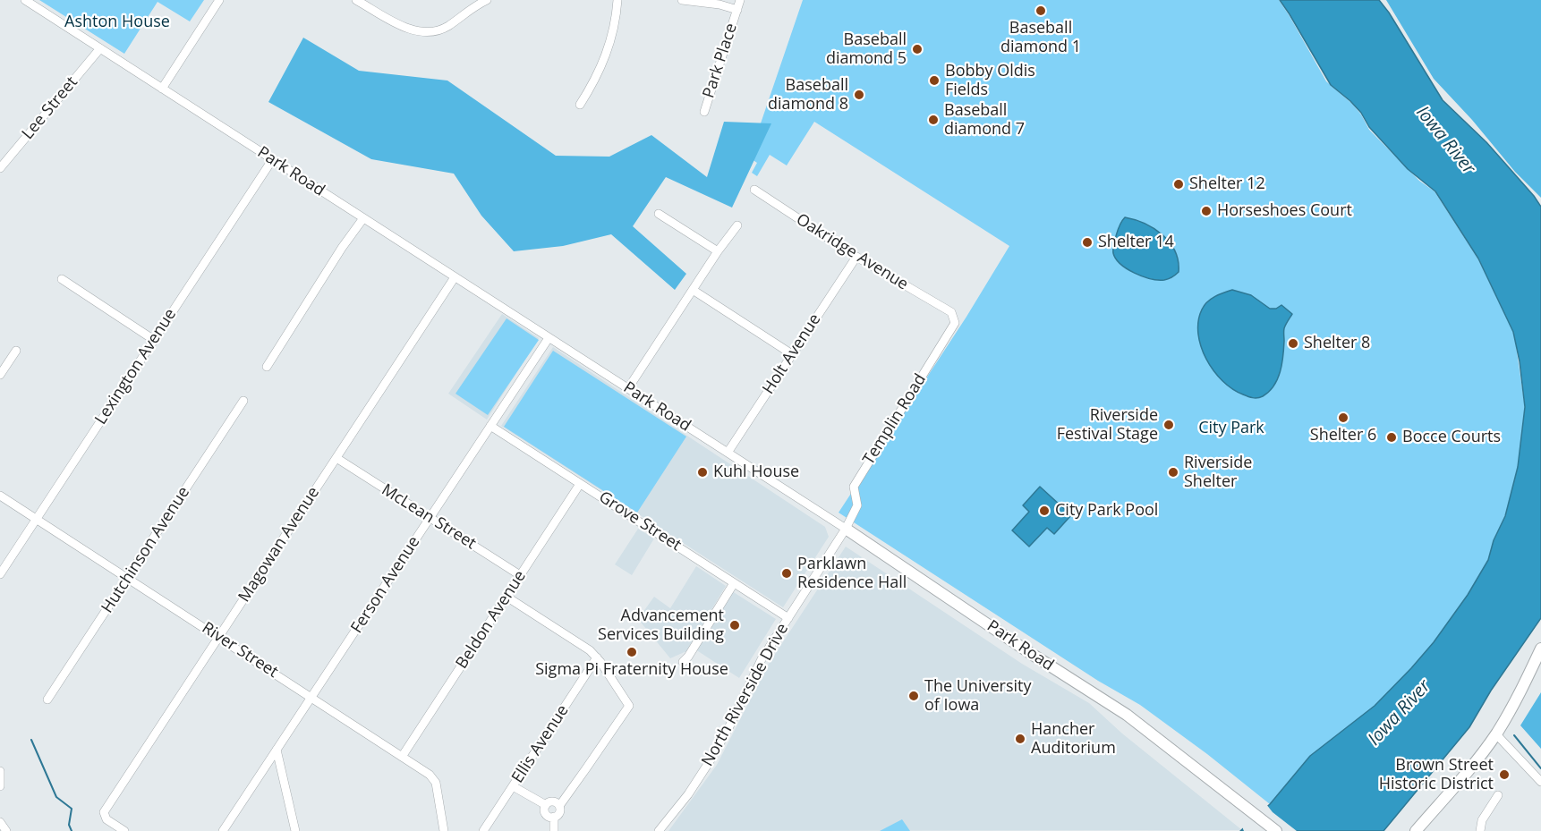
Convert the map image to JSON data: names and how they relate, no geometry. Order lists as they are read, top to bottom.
{
  "streets": {
    "main road": ["Park Road"],
    "street": [
      "Park Place",
      "Lee Street",
      "Oakridge Avenue",
      "Holt Avenue",
      "Lexington Avenue",
      "Templin Road",
      "McLean Street",
      "Grove Street",
      "Magowan Avenue",
      "Hutchinson Avenue",
      "Ferson Avenue",
      "Beldon Avenue",
      "River Street",
      "North Riverside Drive",
      "Ellis Avenue"
    ]
  },
  "crossings": [
    ["Lee Street", "Park Road"],
    ["Park Road", "Holt Avenue"],
    ["Park Road", "Lexington Avenue"],
    ["Park Road", "Templin Road"],
    ["Park Road", "Magowan Avenue"],
    ["Park Road", "Ferson Avenue"],
    ["Park Road", "North Riverside Drive"],
    ["Oakridge Avenue", "Holt Avenue"],
    ["Oakridge Avenue", "Templin Road"],
    ["Lexington Avenue", "River Street"],
    ["Templin Road", "North Riverside Drive"],
    ["McLean Street", "Magowan Avenue"],
    ["McLean Street", "Ferson Avenue"],
    ["McLean Street", "Beldon Avenue"],
    ["Grove Street", "Ferson Avenue"],
    ["Grove Street", "Beldon Avenue"],
    ["Grove Street", "North Riverside Drive"],
    ["Magowan Avenue", "River Street"],
    ["Hutchinson Avenue", "River Street"],
    ["Ferson Avenue", "River Street"],
    ["Beldon Avenue", "River Street"]
  ],
  "water": ["Iowa River"],
  "parks": ["Ashton House", "City Park"],
  "places": [
    "Baseball diamond 1",
    "Baseball diamond 5",
    "Bobby Oldis Fields",
    "Baseball diamond 8",
    "Baseball diamond 7",
    "Shelter 12",
    "Horseshoes Court",
    "Shelter 14",
    "Shelter 8",
    "Shelter 6",
    "Riverside Festival Stage",
    "Bocce Courts",
    "Kuhl House",
    "Riverside Shelter",
    "City Park Pool",
    "Parklawn Residence Hall",
    "Advancement Services Building",
    "Sigma Pi Fraternity House",
    "The University of Iowa",
    "Hancher Auditorium",
    "Brown Street Historic District"
  ]
}
